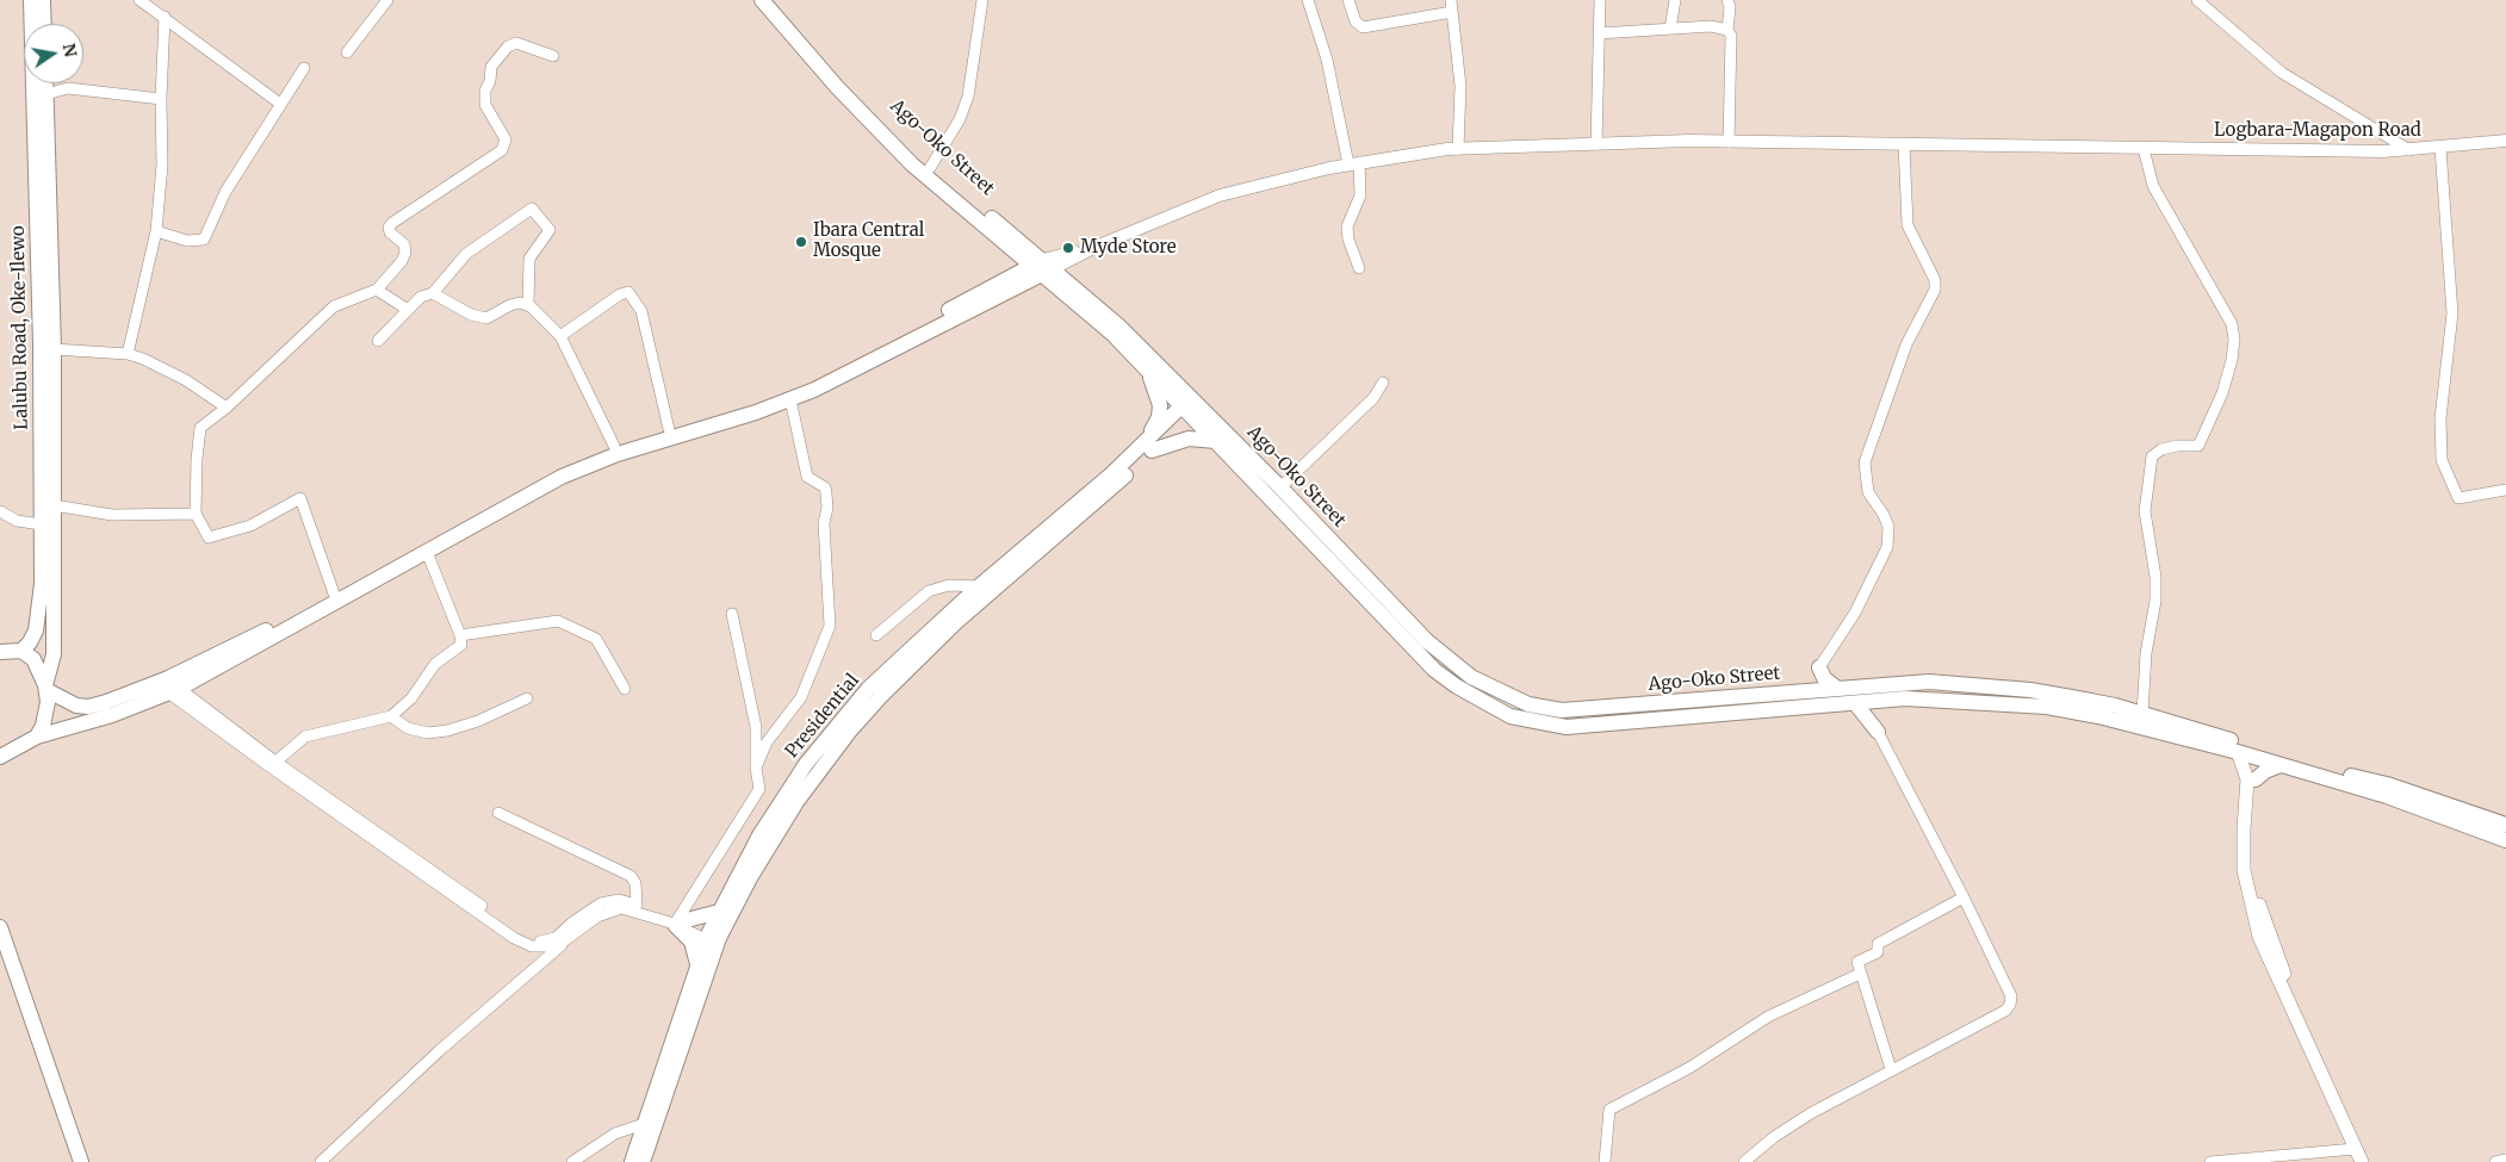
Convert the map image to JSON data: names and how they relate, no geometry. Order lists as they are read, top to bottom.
{
  "streets": {
    "main road": ["Ago-Oko Street", "Lalubu Road, Oke-Ilewo", "Presidential"],
    "street": ["Logbara-Magapon Road"]
  },
  "crossings": [
    ["Logbara-Magapon Road", "Ago-Oko Street"],
    ["Ago-Oko Street", "Presidential"]
  ],
  "places": ["Ibara Central Mosque", "Myde Store"],
  "north": "right"
}
